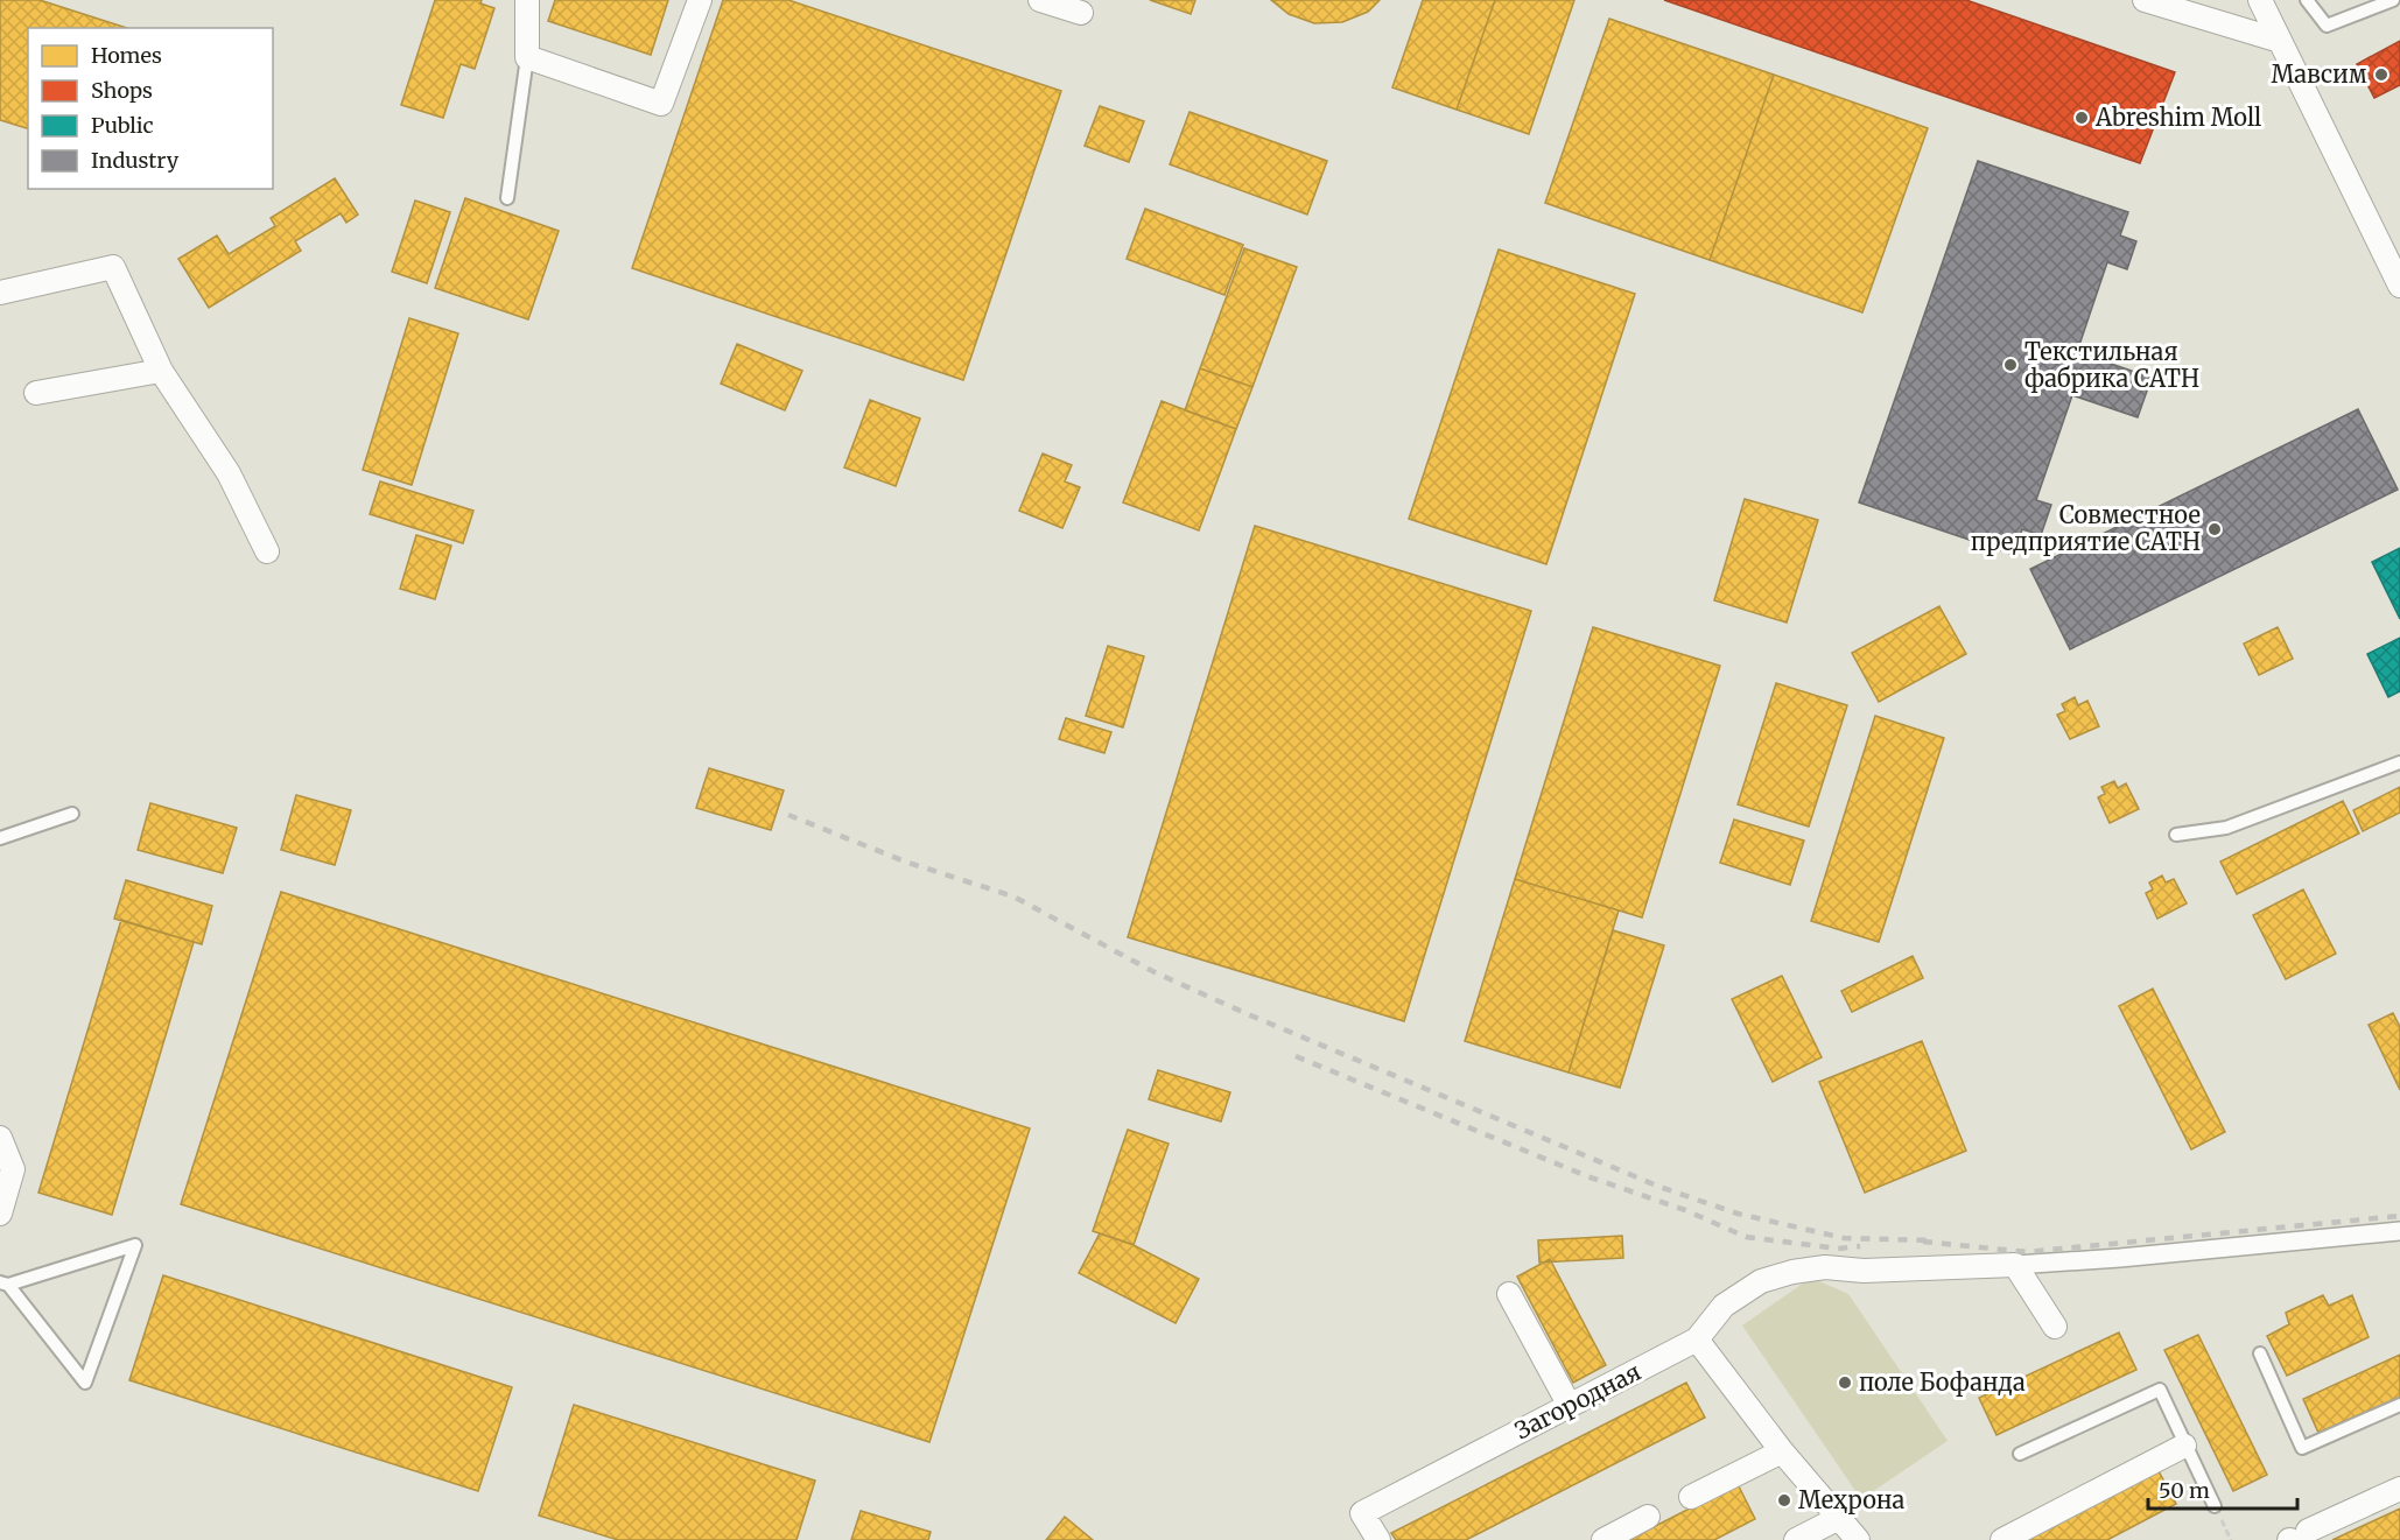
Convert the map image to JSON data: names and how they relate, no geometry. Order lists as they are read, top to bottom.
{
  "streets": {
    "street": ["Загородная"]
  },
  "places": [
    "Мавсим",
    "Abreshim Moll",
    "Текстильная фабрика САТН",
    "Совместное предприятие CATH",
    "поле Бофанда",
    "Меҳрона"
  ],
  "legend": [
    "Homes",
    "Shops",
    "Public",
    "Industry"
  ],
  "scale_bar": "50 m"
}
